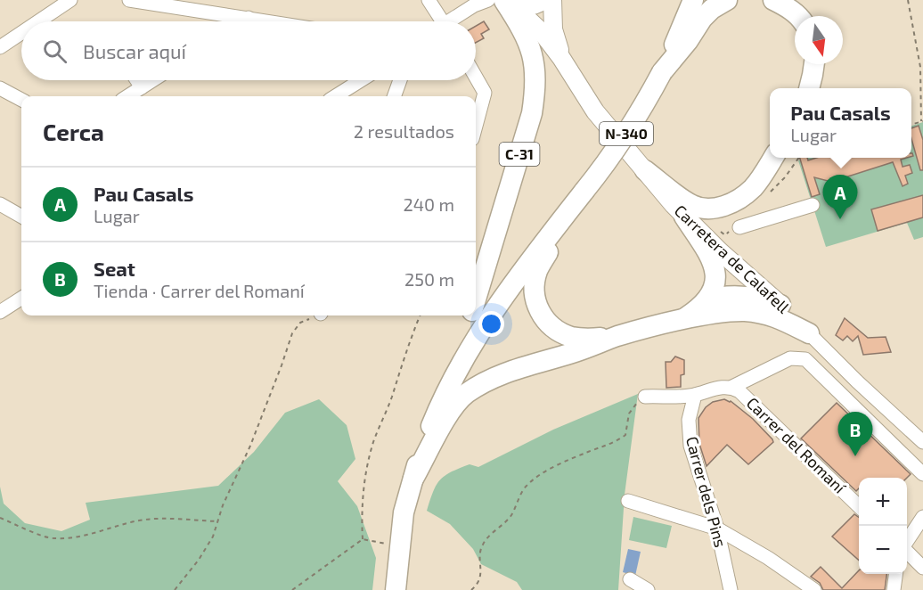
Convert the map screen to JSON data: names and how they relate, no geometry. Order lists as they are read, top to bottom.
{
  "streets": {
    "highway": ["N-340", "C-31"],
    "main road": ["Carretera de Calafell"],
    "street": ["Carrer del Romaní", "Carrer dels Pins"]
  },
  "crossings": [
    ["N-340", "C-31"],
    ["C-31", "Carretera de Calafell"],
    ["Carrer del Romaní", "Carrer dels Pins"]
  ],
  "north": "bottom",
  "page": {
    "search": "Buscar aquí",
    "popup": ["Pau Casals", "Lugar"],
    "heading": ["Cerca", "2 resultados"],
    "list": [
      {
        "mark": "A",
        "name": "Pau Casals",
        "note": "Lugar",
        "value": "240 m"
      },
      {
        "mark": "B",
        "name": "Seat",
        "note": "Tienda · Carrer del Romaní",
        "value": "250 m"
      }
    ],
    "pins": ["A", "B"],
    "map_buttons": ["+", "−"]
  }
}
